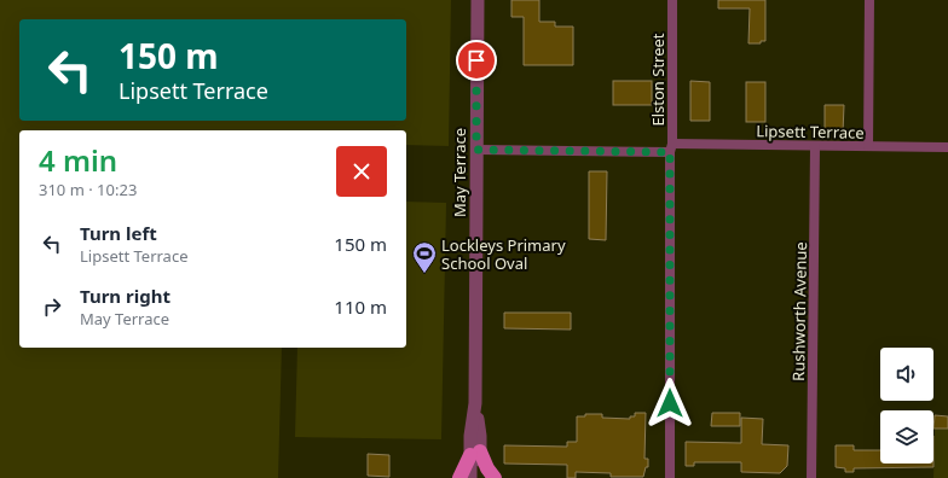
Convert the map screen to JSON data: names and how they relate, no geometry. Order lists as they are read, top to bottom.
{
  "streets": {
    "street": [
      "Elston Street",
      "Lipsett Terrace",
      "May Terrace",
      "Rushworth Avenue"
    ]
  },
  "crossings": [
    ["Elston Street", "Lipsett Terrace"],
    ["Lipsett Terrace", "May Terrace"],
    ["Lipsett Terrace", "Rushworth Avenue"]
  ],
  "places": {
    "sports": ["Lockleys Primary School Oval"]
  },
  "page": {
    "turn": ["150 m", "Lipsett Terrace"],
    "heading": ["4 min", "310 m · 10:23"],
    "list": [
      {
        "name": "Turn left",
        "note": "Lipsett Terrace",
        "value": "150 m"
      },
      {
        "name": "Turn right",
        "note": "May Terrace",
        "value": "110 m"
      }
    ]
  }
}
